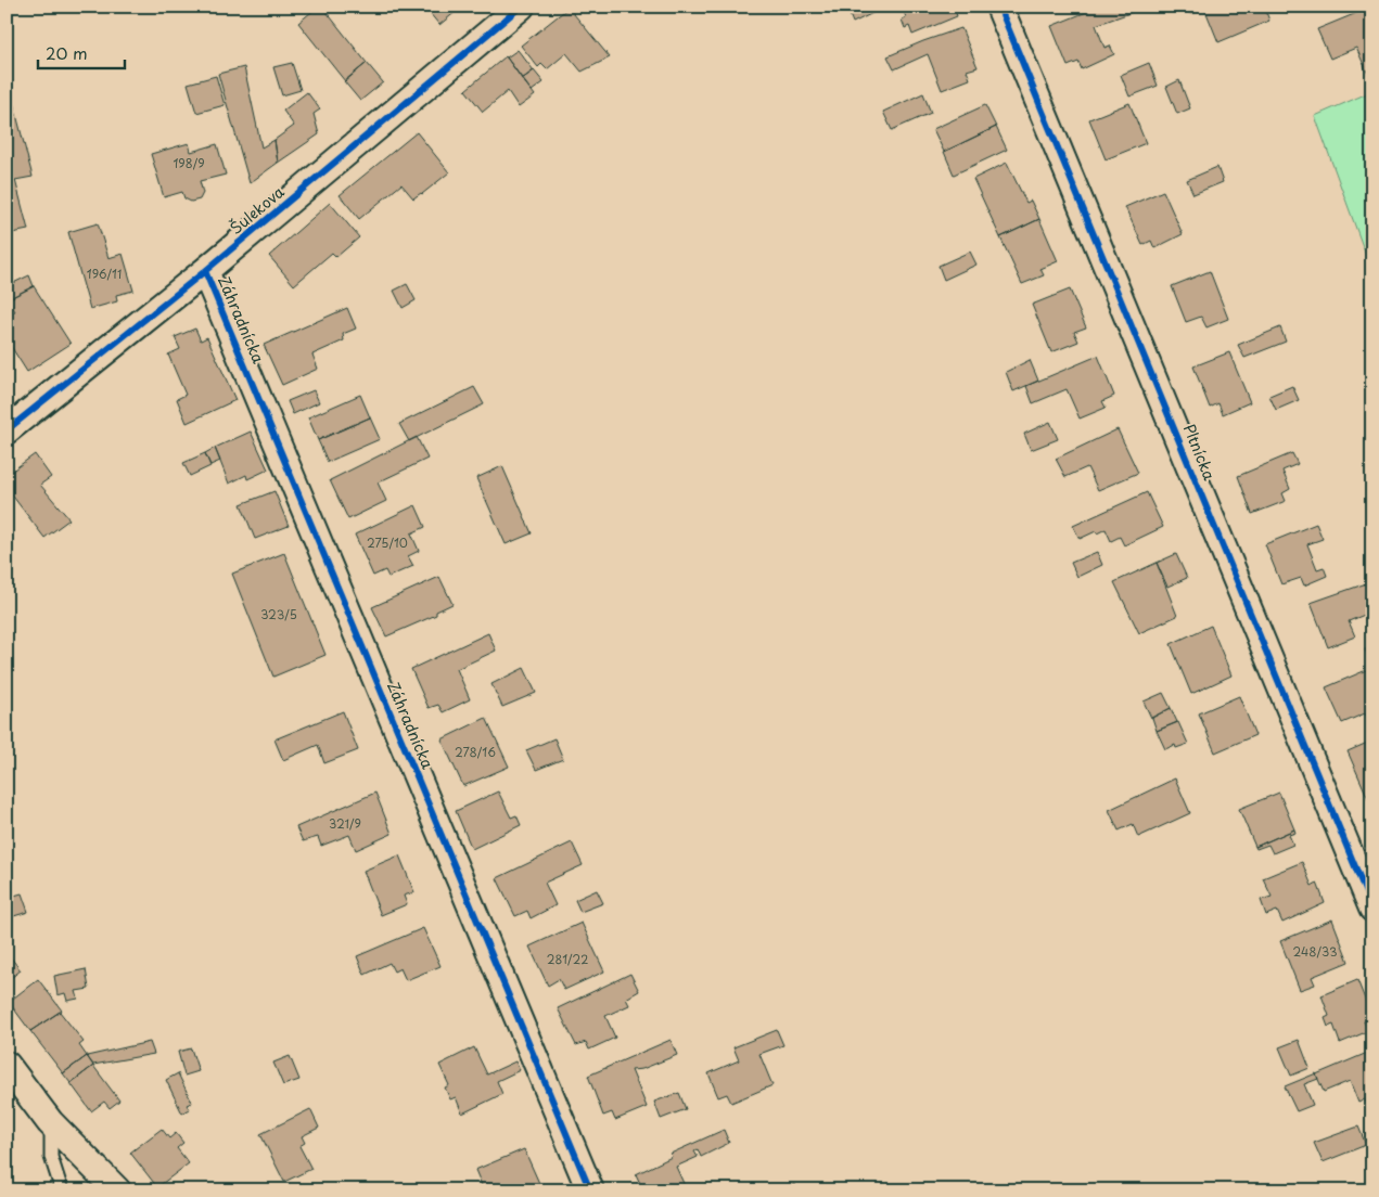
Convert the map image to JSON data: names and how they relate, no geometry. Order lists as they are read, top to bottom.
{
  "streets": {
    "street": ["Šulekova", "Záhradnícka", "Pltnícka"]
  },
  "crossings": [
    ["Šulekova", "Záhradnícka"]
  ],
  "house_numbers": [
    "198/9",
    "196/11",
    "275/10",
    "323/5",
    "278/16",
    "321/9",
    "248/33",
    "281/22"
  ],
  "scale_bar": "20 m"
}
